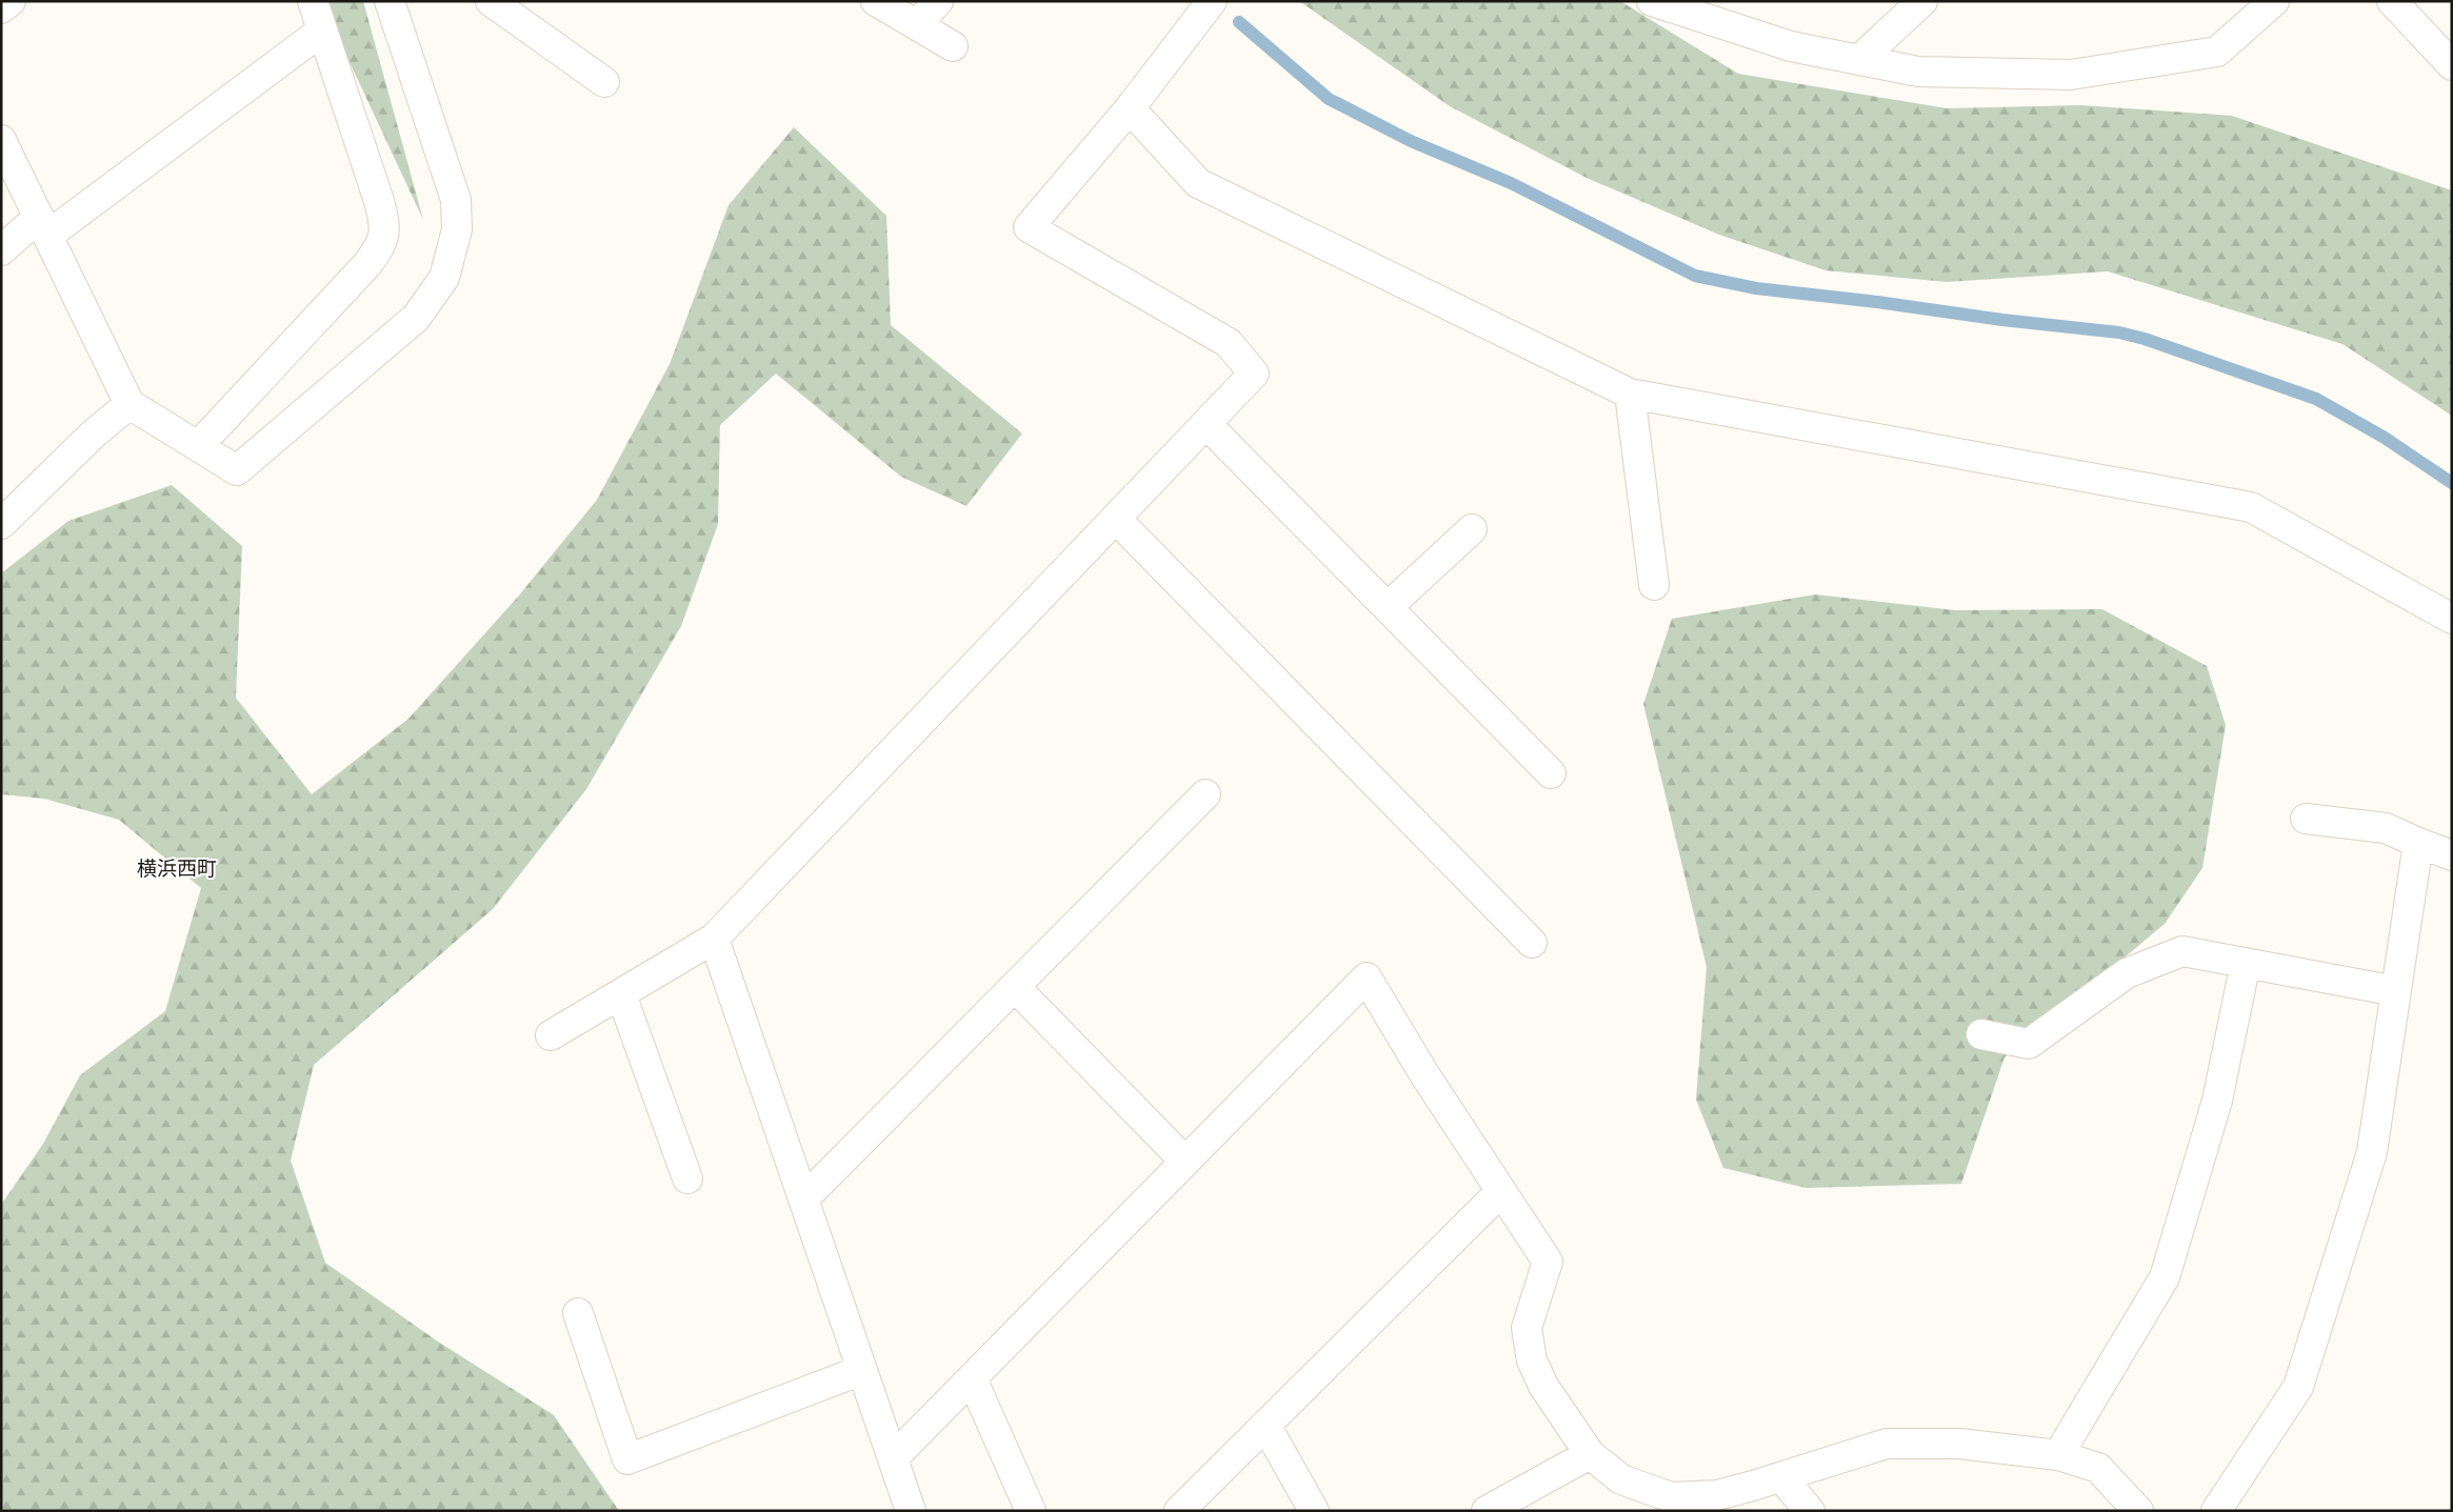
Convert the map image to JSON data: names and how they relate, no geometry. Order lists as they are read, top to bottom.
{
  "districts": ["横浜西町"]
}
